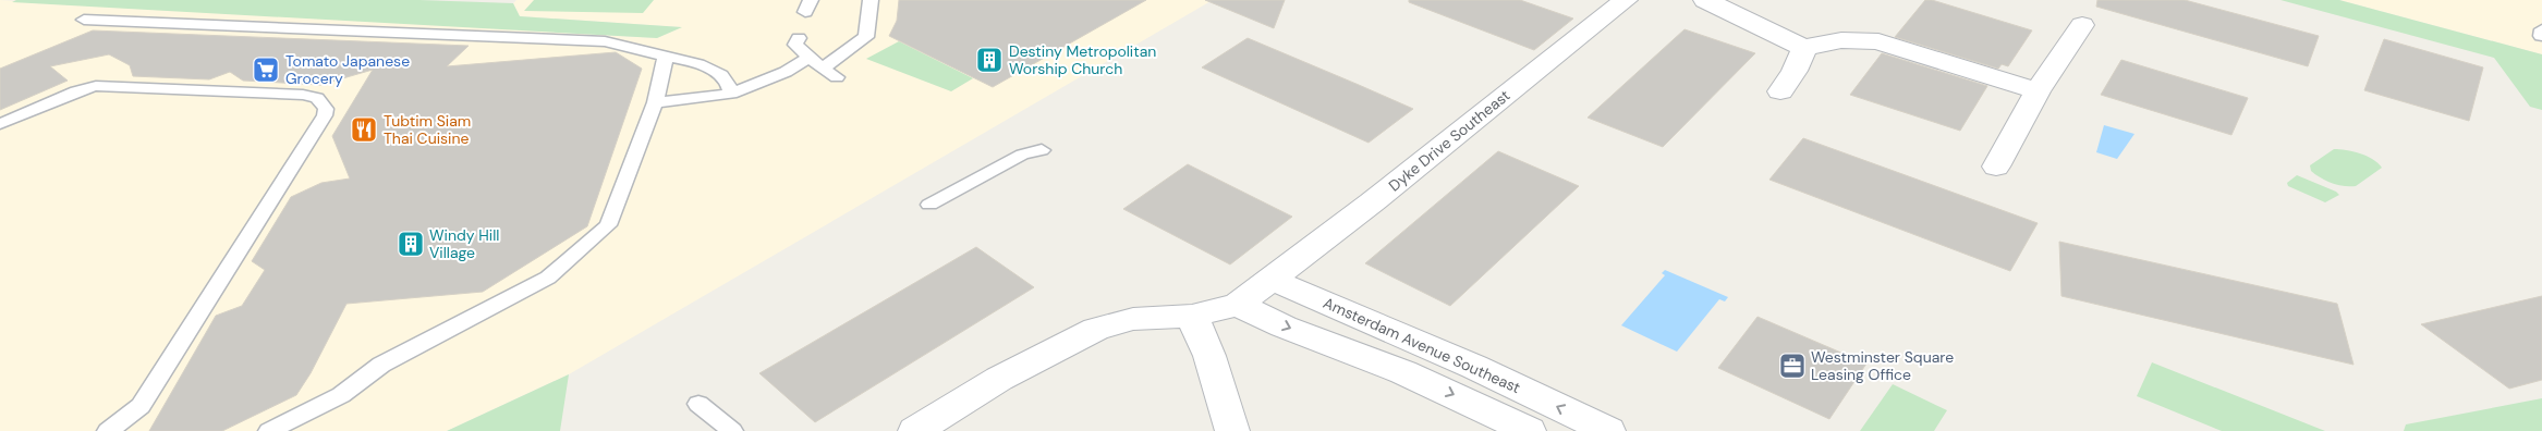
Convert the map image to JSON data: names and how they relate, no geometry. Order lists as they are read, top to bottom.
{
  "streets": {
    "street": ["Dyke Drive Southeast", "Amsterdam Avenue Southeast"]
  },
  "crossings": [
    ["Dyke Drive Southeast", "Amsterdam Avenue Southeast"]
  ],
  "places": {
    "building": ["Destiny Metropolitan Worship Church", "Windy Hill Village"],
    "supermarket": ["Tomato Japanese Grocery"],
    "restaurant": ["Tubtim Siam Thai Cuisine"],
    "office": ["Westminster Square Leasing Office"]
  }
}
